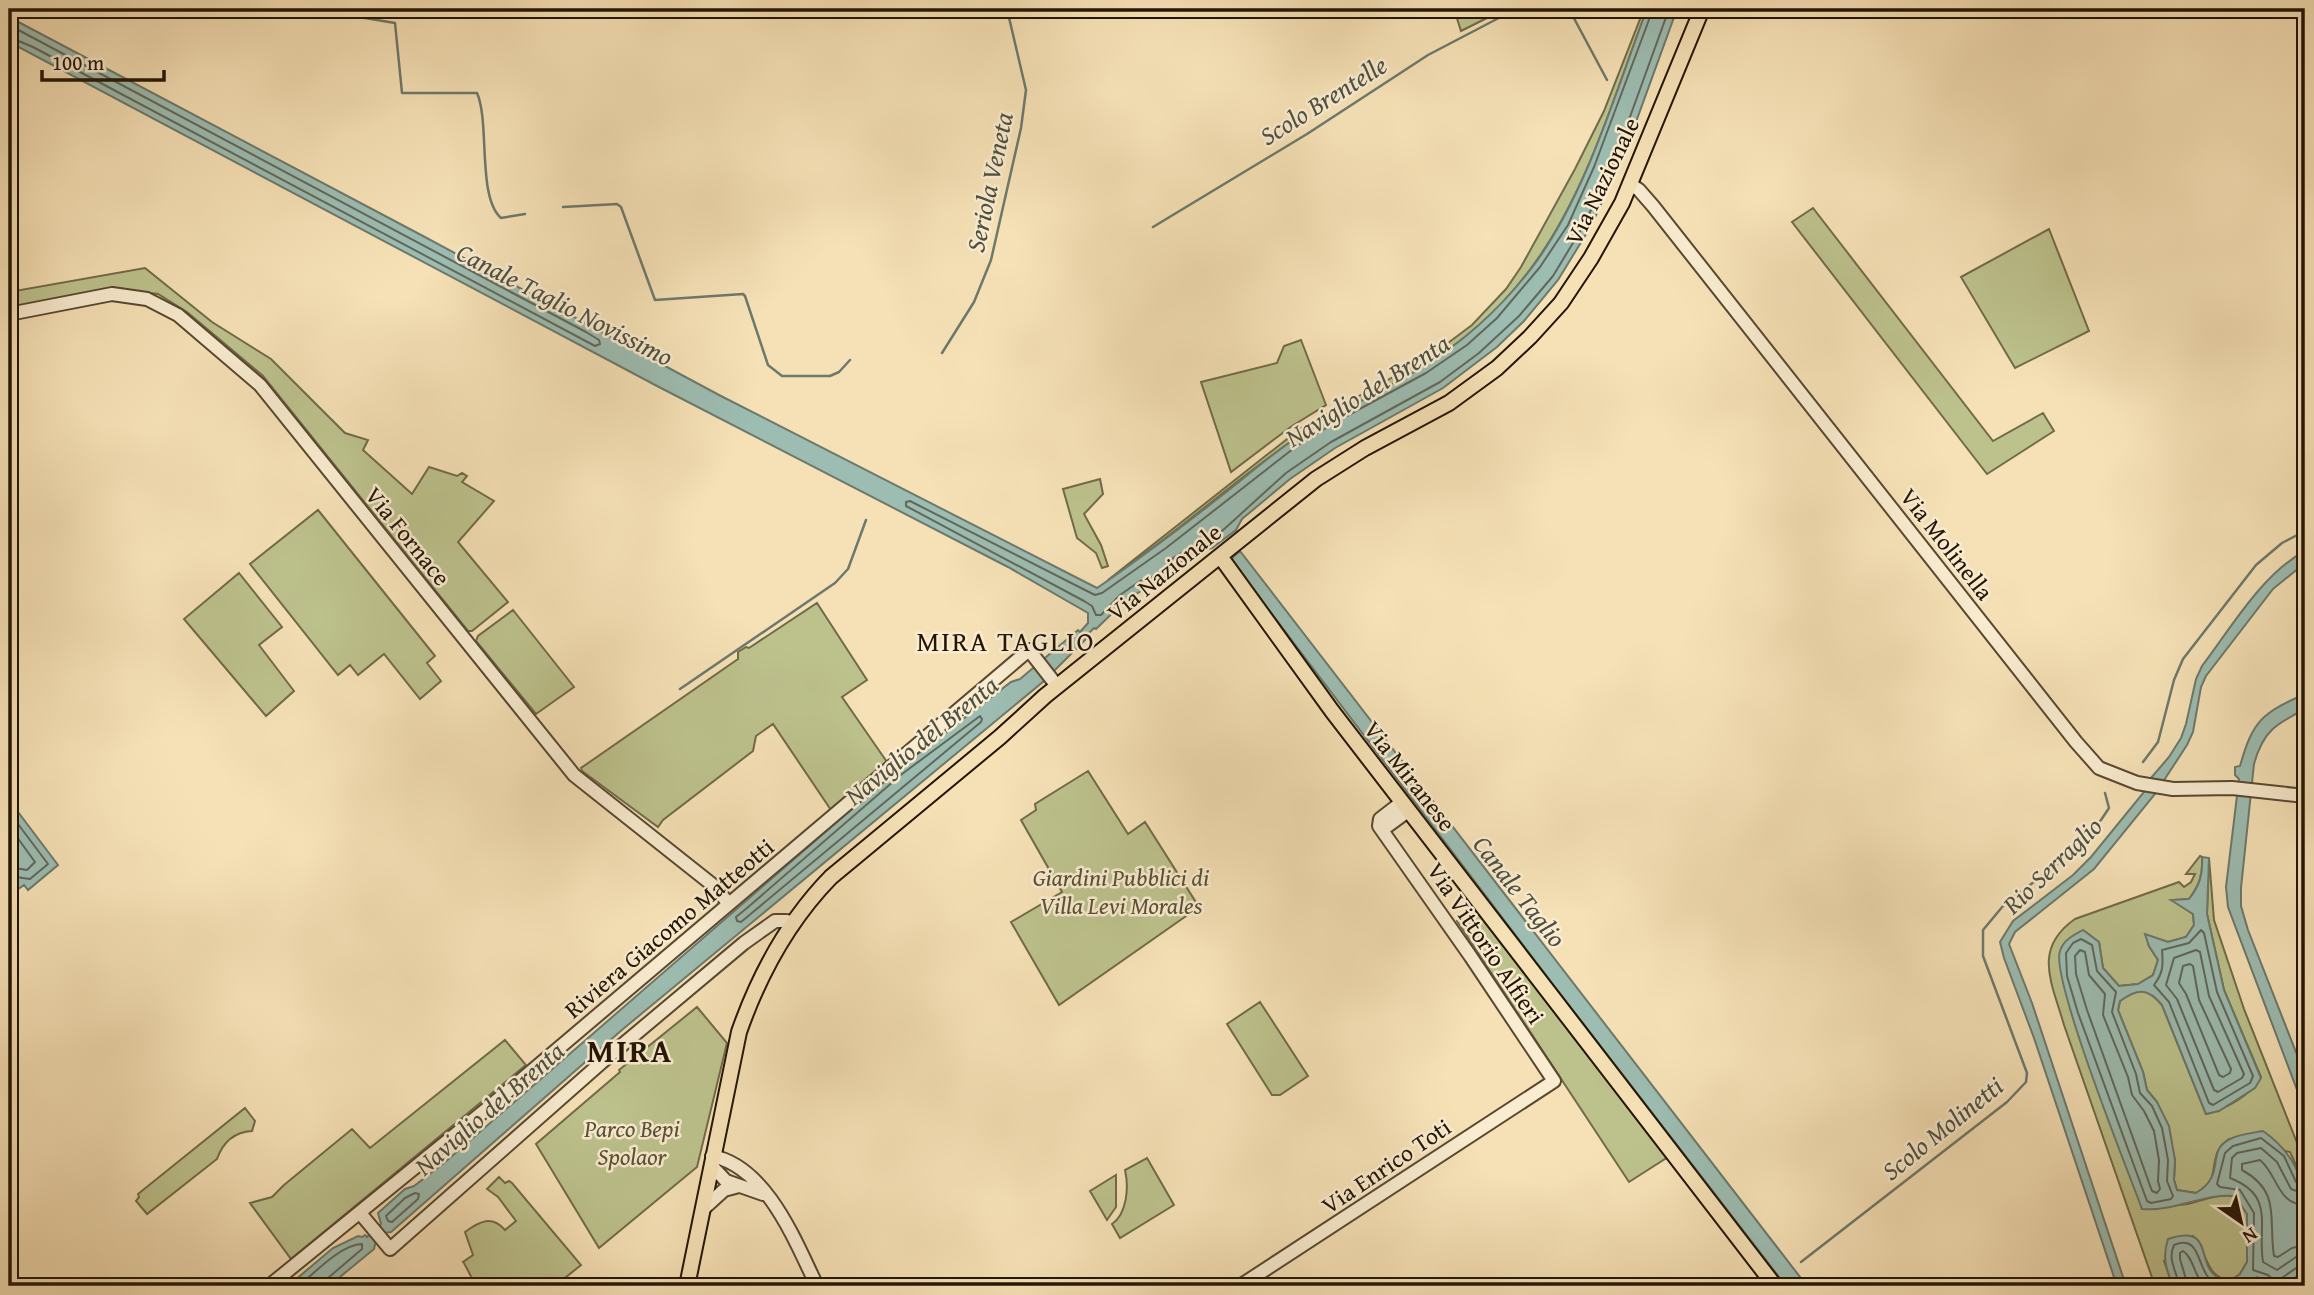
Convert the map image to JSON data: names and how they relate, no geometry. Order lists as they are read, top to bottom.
{
  "streets": {
    "main road": ["Via Nazionale", "Via Miranese"],
    "street": [
      "Via Fornace",
      "Via Molinella",
      "Riviera Giacomo Matteotti",
      "Via Vittorio Alfieri",
      "Via Enrico Toti"
    ]
  },
  "crossings": [
    ["Via Nazionale", "Via Molinella"],
    ["Via Nazionale", "Via Miranese"],
    ["Via Nazionale", "Riviera Giacomo Matteotti"],
    ["Via Fornace", "Riviera Giacomo Matteotti"],
    ["Via Miranese", "Via Vittorio Alfieri"],
    ["Via Vittorio Alfieri", "Via Enrico Toti"]
  ],
  "districts": ["MIRA TAGLIO", "MIRA"],
  "water": [
    "Scolo Brentelle",
    "Seriola Veneta",
    "Canale Taglio Novissimo",
    "Naviglio del Brenta",
    "Rio Serraglio",
    "Canale Taglio",
    "Scolo Molinetti"
  ],
  "parks": ["Giardini Pubblici di Villa Levi Morales", "Parco Bepi Spolaor"],
  "scale_bar": "100 m",
  "north": "bottom right"
}
